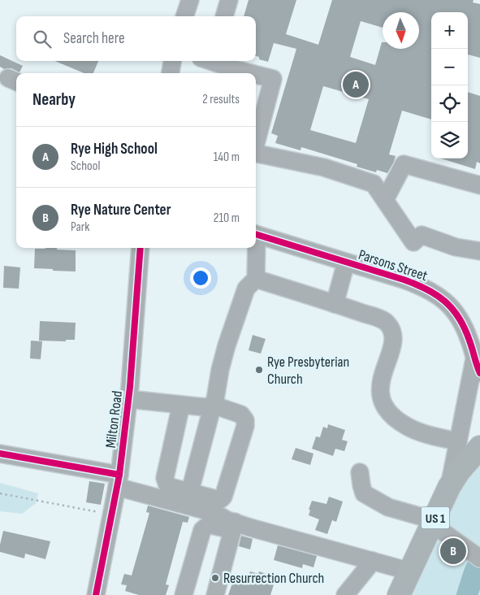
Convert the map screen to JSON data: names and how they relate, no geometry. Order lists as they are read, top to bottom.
{
  "streets": {
    "main road": ["US 1"],
    "street": ["Parsons Street", "Milton Road"]
  },
  "crossings": [
    ["Parsons Street", "US 1"]
  ],
  "places": ["Rye Presbyterian Church", "Resurrection Church"],
  "north": "bottom",
  "page": {
    "map_buttons": ["+", "−"],
    "search": "Search here",
    "pins": ["A", "B"],
    "heading": ["Nearby", "2 results"],
    "list": [
      {
        "mark": "A",
        "name": "Rye High School",
        "note": "School",
        "value": "140 m"
      },
      {
        "mark": "B",
        "name": "Rye Nature Center",
        "note": "Park",
        "value": "210 m"
      }
    ]
  }
}
